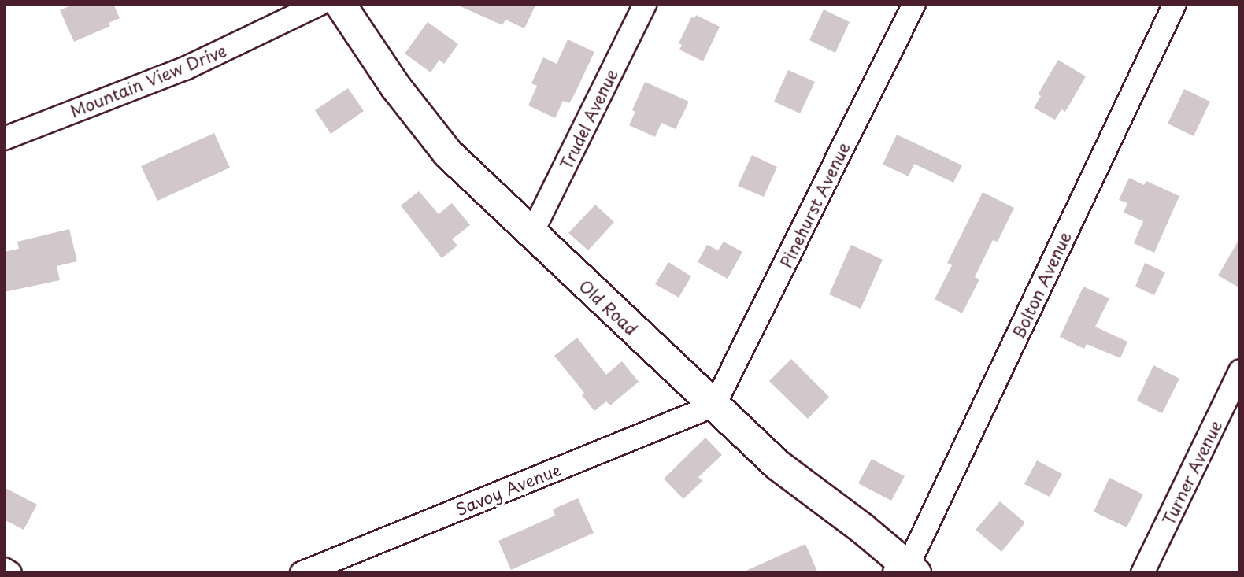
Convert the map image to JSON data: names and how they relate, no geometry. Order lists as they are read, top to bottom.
{
  "streets": {
    "street": [
      "Mountain View Drive",
      "Trudel Avenue",
      "Pinehurst Avenue",
      "Bolton Avenue",
      "Old Road",
      "Turner Avenue",
      "Savoy Avenue"
    ]
  },
  "crossings": [
    ["Trudel Avenue", "Old Road"],
    ["Pinehurst Avenue", "Old Road"],
    ["Pinehurst Avenue", "Savoy Avenue"],
    ["Bolton Avenue", "Old Road"],
    ["Old Road", "Savoy Avenue"]
  ]
}
